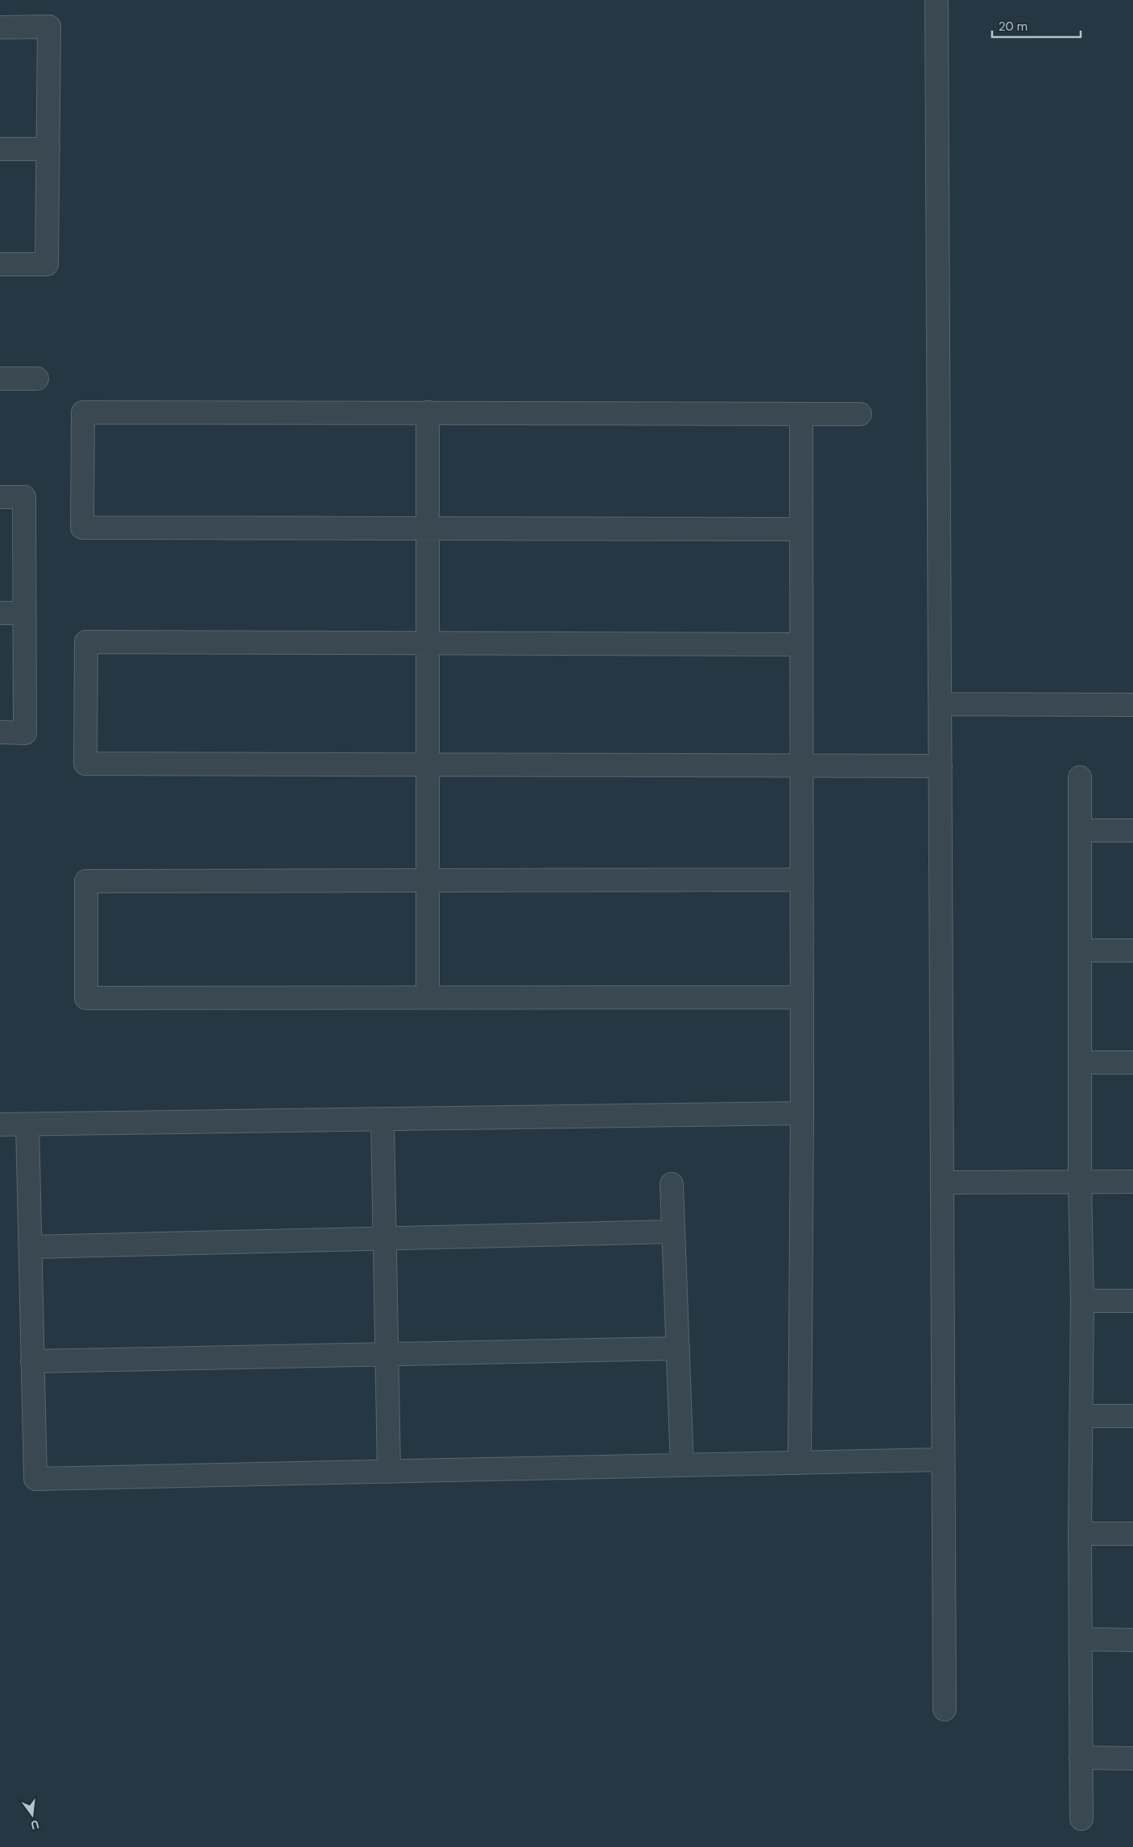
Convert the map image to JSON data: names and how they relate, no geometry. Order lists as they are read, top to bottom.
{
  "scale_bar": "20 m",
  "north": "bottom"
}
